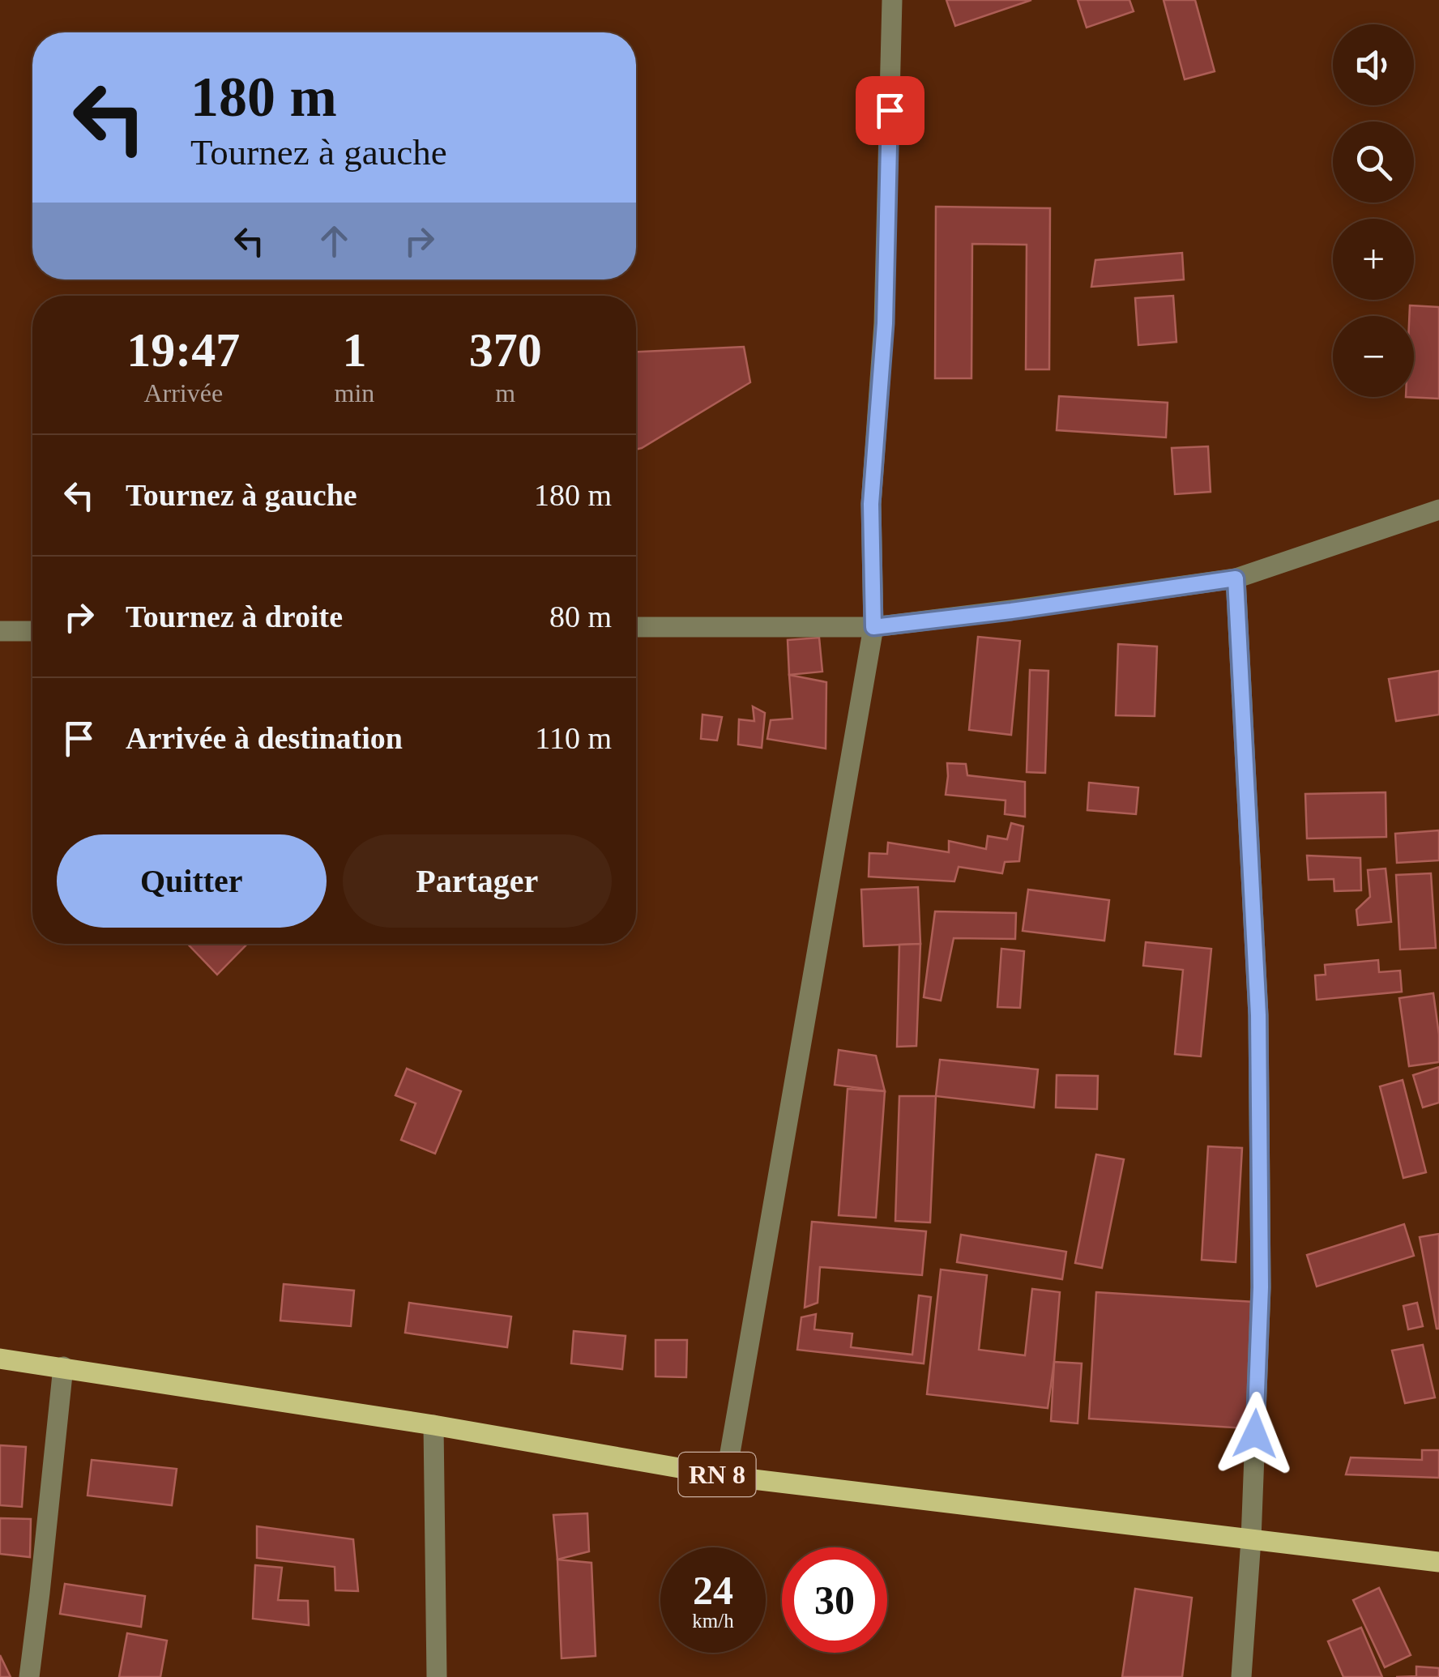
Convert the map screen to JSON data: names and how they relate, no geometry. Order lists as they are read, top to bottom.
{
  "streets": {
    "main road": ["RN 8"]
  },
  "page": {
    "map_buttons": ["+", "−"],
    "turn": ["180 m", "Tournez à gauche"],
    "eta": [
      "19:47",
      "Arrivée",
      "1",
      "min",
      "370",
      "m"
    ],
    "list": [
      {
        "name": "Tournez à gauche",
        "value": "180 m"
      },
      {
        "name": "Tournez à droite",
        "value": "80 m"
      },
      {
        "name": "Arrivée à destination",
        "value": "110 m"
      }
    ],
    "buttons": ["Quitter", "Partager"],
    "speed": "24 km/h",
    "limit": "30"
  }
}
